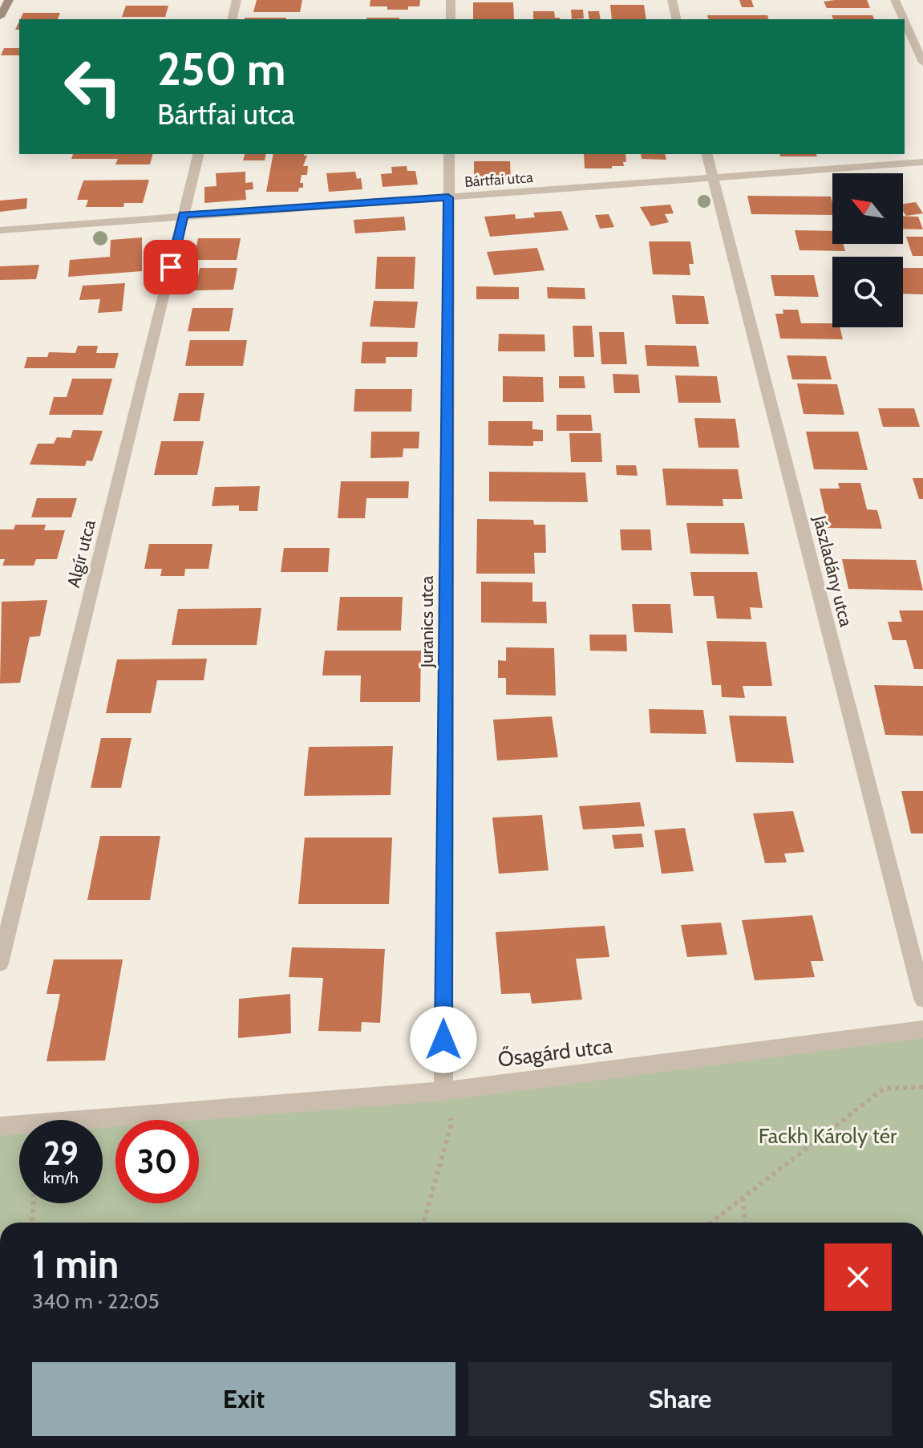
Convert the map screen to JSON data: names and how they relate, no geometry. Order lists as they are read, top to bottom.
{
  "streets": {
    "street": [
      "Bártfai utca",
      "Algír utca",
      "Jászladány utca",
      "Juranics utca",
      "Ősagárd utca"
    ]
  },
  "crossings": [
    ["Bártfai utca", "Algír utca"],
    ["Bártfai utca", "Jászladány utca"],
    ["Bártfai utca", "Juranics utca"],
    ["Juranics utca", "Ősagárd utca"]
  ],
  "parks": ["Fackh Károly tér"],
  "north": "top left",
  "page": {
    "turn": ["250 m", "Bártfai utca"],
    "speed": "29 km/h",
    "limit": "30",
    "heading": ["1 min", "340 m · 22:05"],
    "buttons": ["Exit", "Share"]
  }
}
